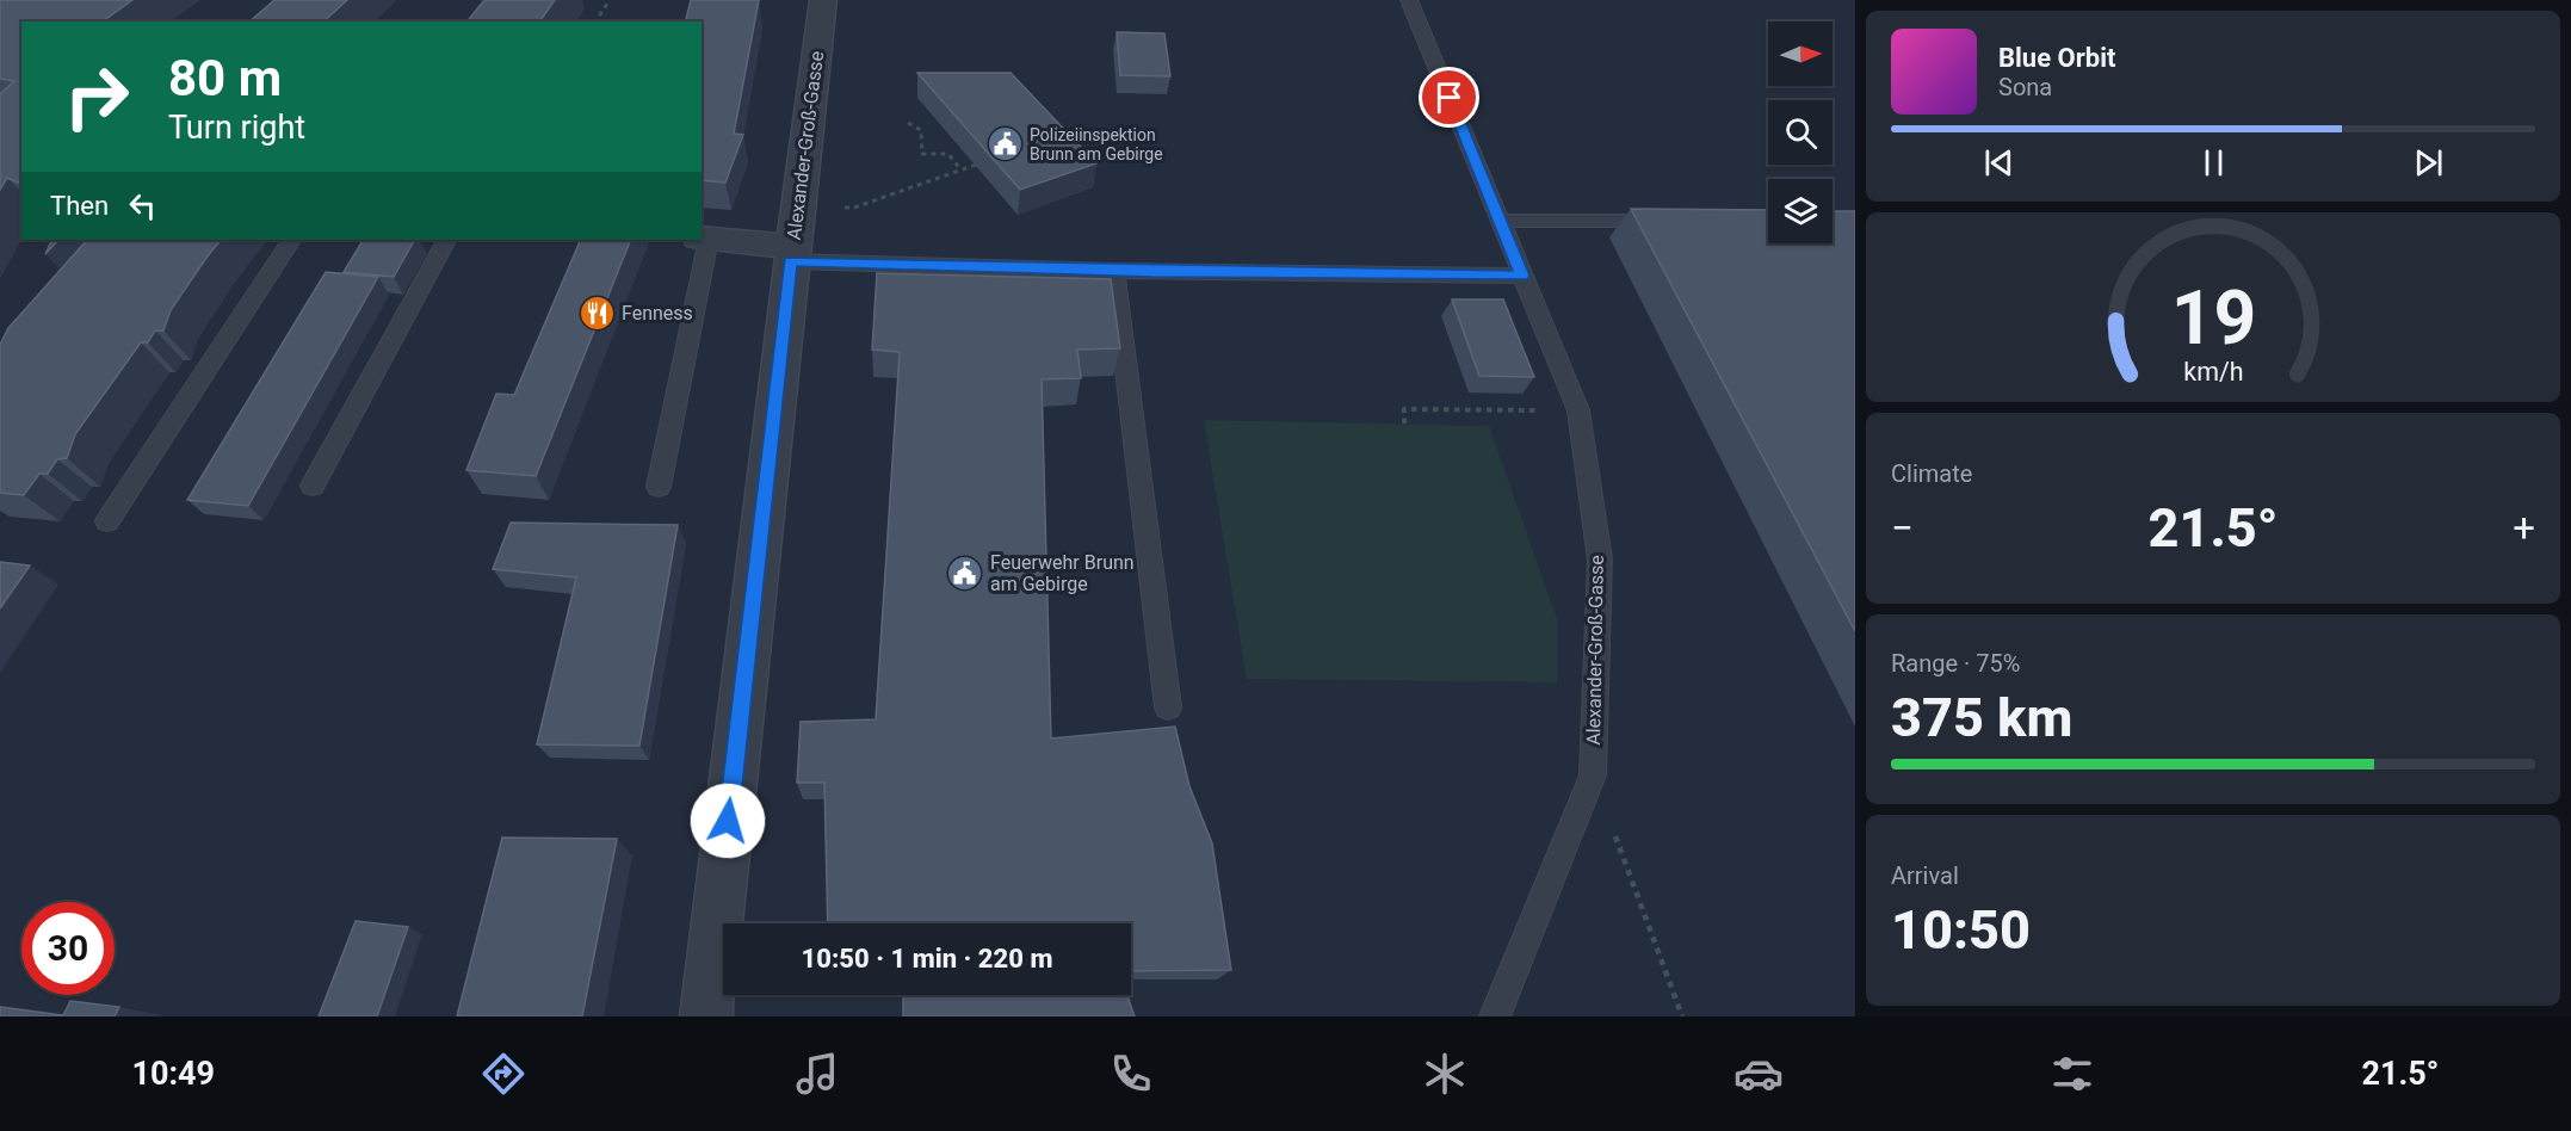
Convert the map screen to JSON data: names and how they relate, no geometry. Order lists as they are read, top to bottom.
{
  "streets": {
    "street": ["Alexander-Groß-Gasse"]
  },
  "places": {
    "public building": ["Polizeiinspektion Brunn am Gebirge", "Feuerwehr Brunn am Gebirge"],
    "restaurant": ["Fenness"]
  },
  "north": "right",
  "page": {
    "turn": ["80 m", "Turn right"],
    "song": ["Blue Orbit", "Sona"],
    "then": "Then",
    "tile": [
      "Climate",
      ["Range · 75%", "375 km"],
      ["Arrival", "10:50"]
    ],
    "heat": ["−", "21.5°", "+"],
    "limit": "30",
    "trip": "10:50 · 1 min · 220 m",
    "tabs": ["10:49", "21.5°"],
    "gauge": ["19", "km/h"]
  }
}
